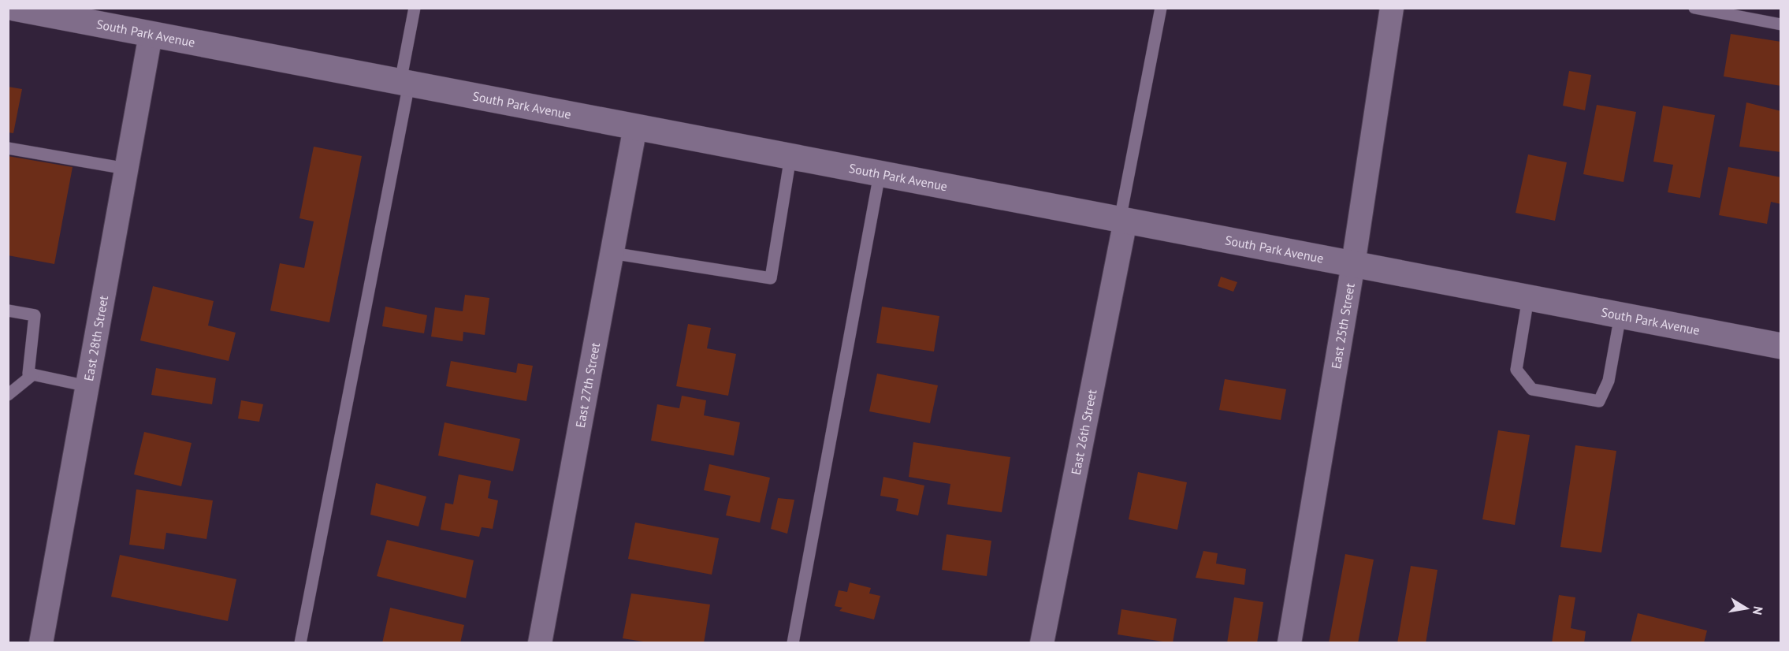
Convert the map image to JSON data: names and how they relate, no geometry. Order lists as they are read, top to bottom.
{
  "streets": {
    "main road": ["South Park Avenue"],
    "street": [
      "East 25th Street",
      "East 28th Street",
      "East 27th Street",
      "East 26th Street"
    ]
  },
  "crossings": [
    ["South Park Avenue", "East 25th Street"],
    ["South Park Avenue", "East 28th Street"],
    ["South Park Avenue", "East 27th Street"],
    ["South Park Avenue", "East 26th Street"]
  ],
  "north": "right"
}
